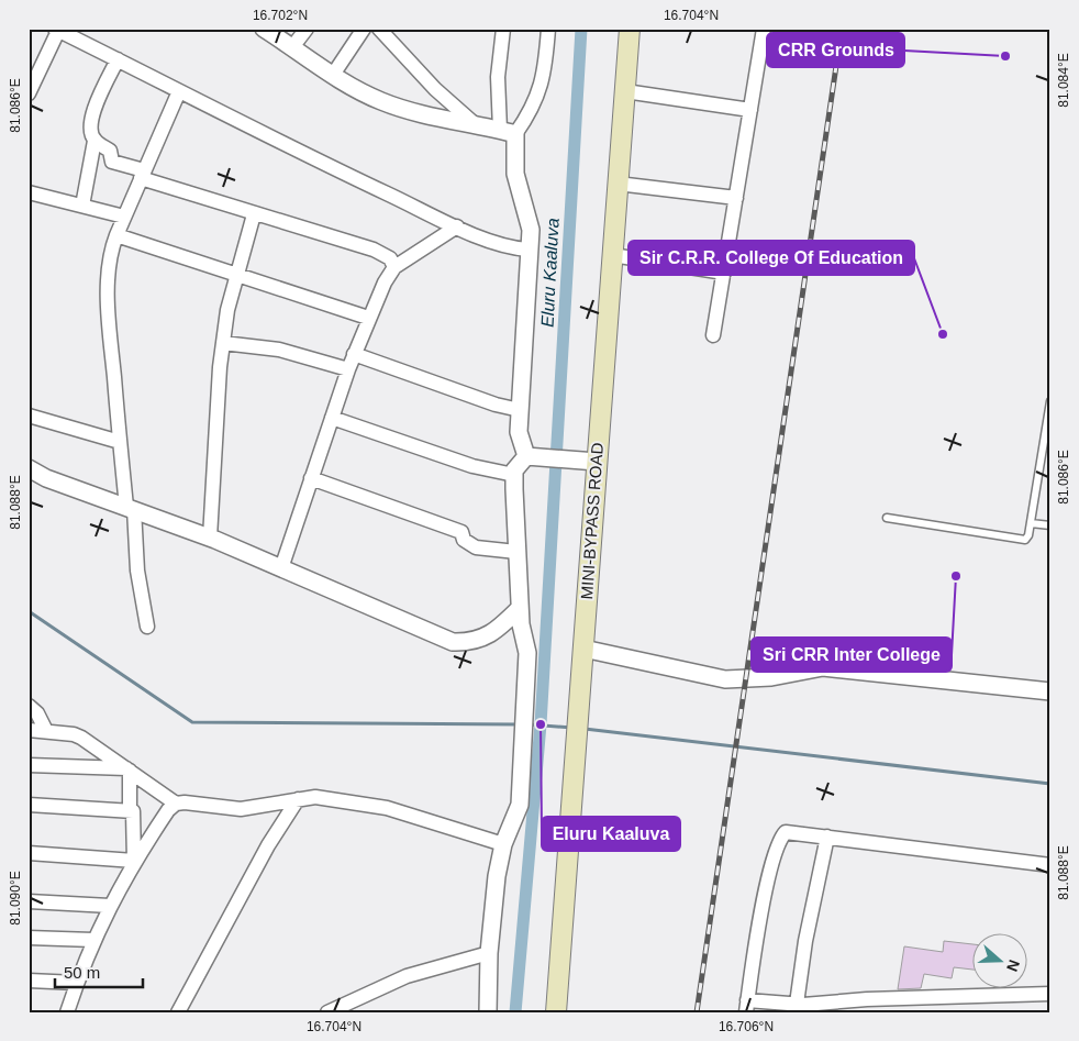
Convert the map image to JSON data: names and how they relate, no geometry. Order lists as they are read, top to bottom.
{
  "streets": {
    "main road": ["MINI-BYPASS ROAD"]
  },
  "water": ["Eluru Kaaluva"],
  "places": [
    "CRR Grounds",
    "Sir C.R.R. College Of Education",
    "Sri CRR Inter College",
    "Eluru Kaaluva"
  ],
  "scale_bar": "50 m",
  "north": "right",
  "coordinates": [
    "16.702°N",
    "16.704°N",
    "81.084°E",
    "81.086°E",
    "81.088°E",
    "81.090°E",
    "16.706°N"
  ]
}
